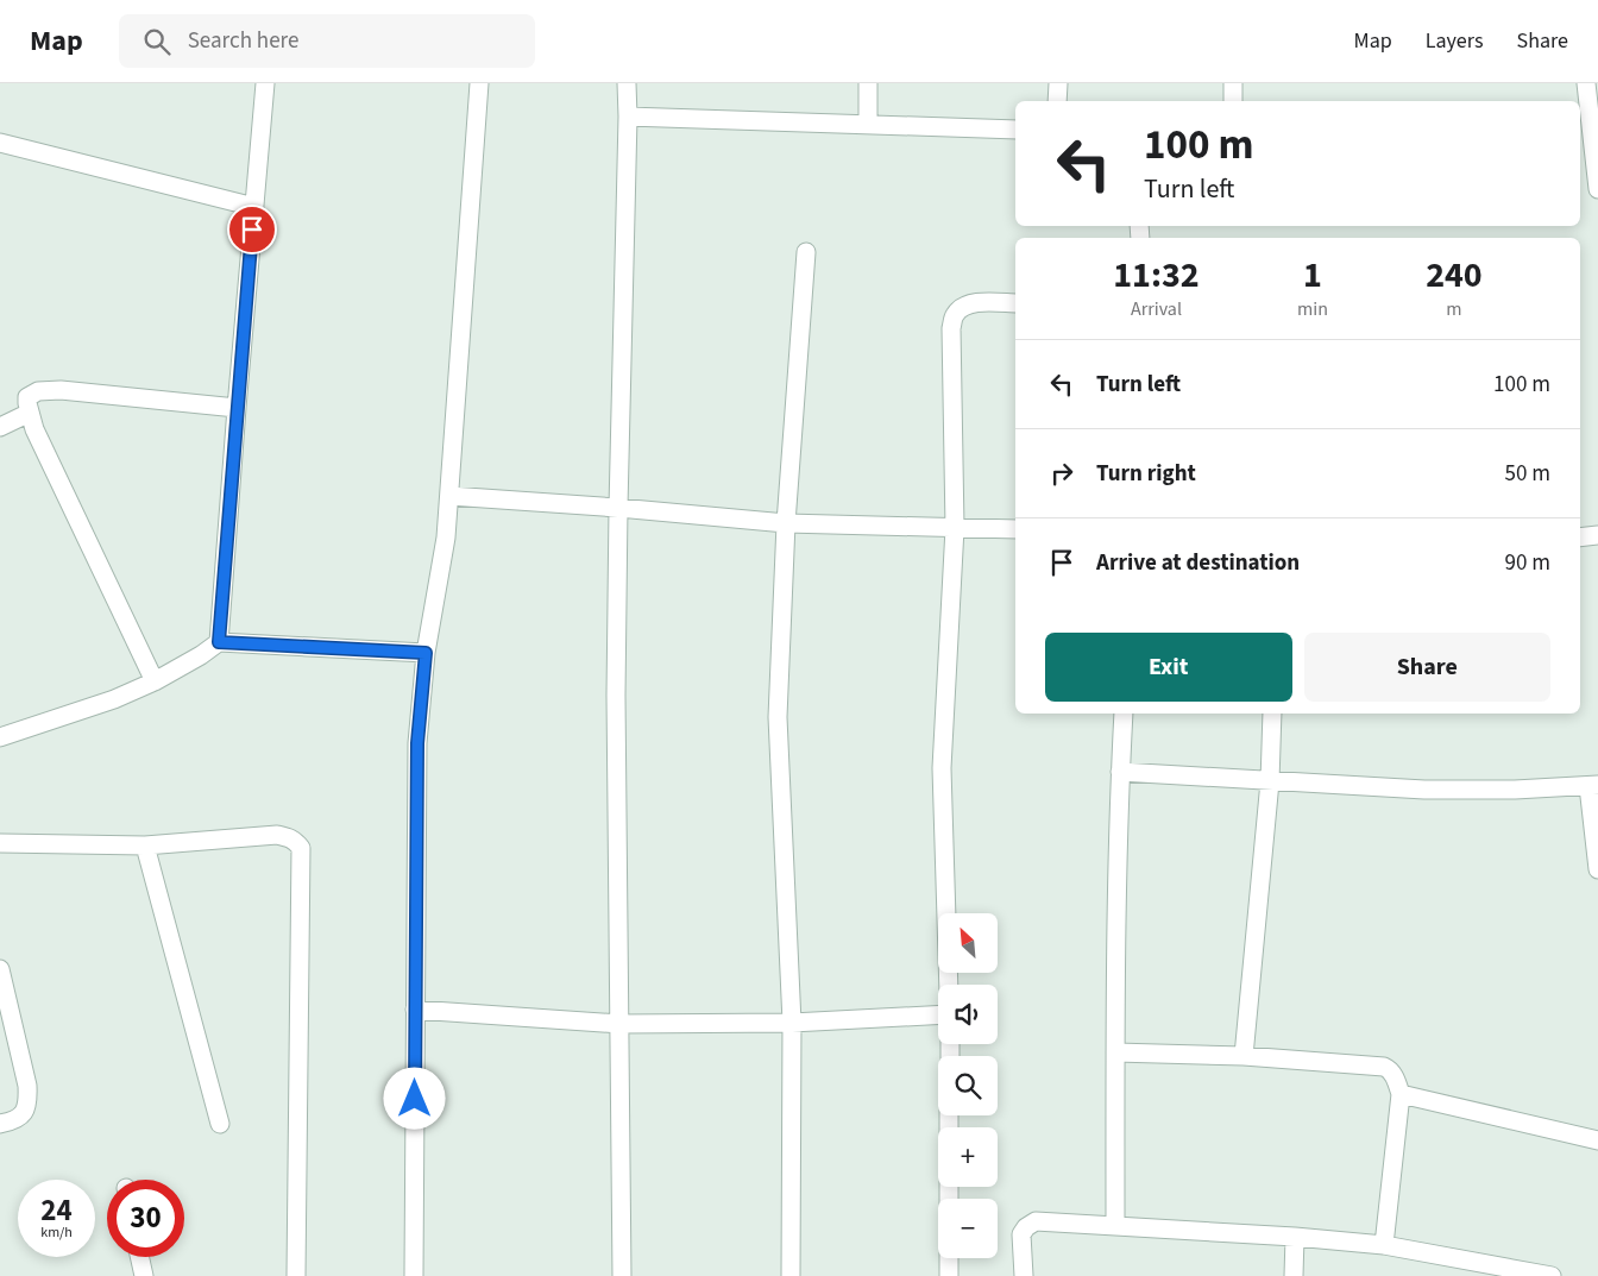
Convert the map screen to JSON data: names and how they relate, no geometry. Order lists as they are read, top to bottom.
{
  "north": "top left",
  "page": {
    "header": "Map",
    "search": "Search here",
    "nav": ["Map", "Layers", "Share"],
    "turn": ["100 m", "Turn left"],
    "eta": [
      "11:32",
      "Arrival",
      "1",
      "min",
      "240",
      "m"
    ],
    "list": [
      {
        "name": "Turn left",
        "value": "100 m"
      },
      {
        "name": "Turn right",
        "value": "50 m"
      },
      {
        "name": "Arrive at destination",
        "value": "90 m"
      }
    ],
    "buttons": ["Exit", "Share"],
    "map_buttons": ["+", "−"],
    "speed": "24 km/h",
    "limit": "30"
  }
}
